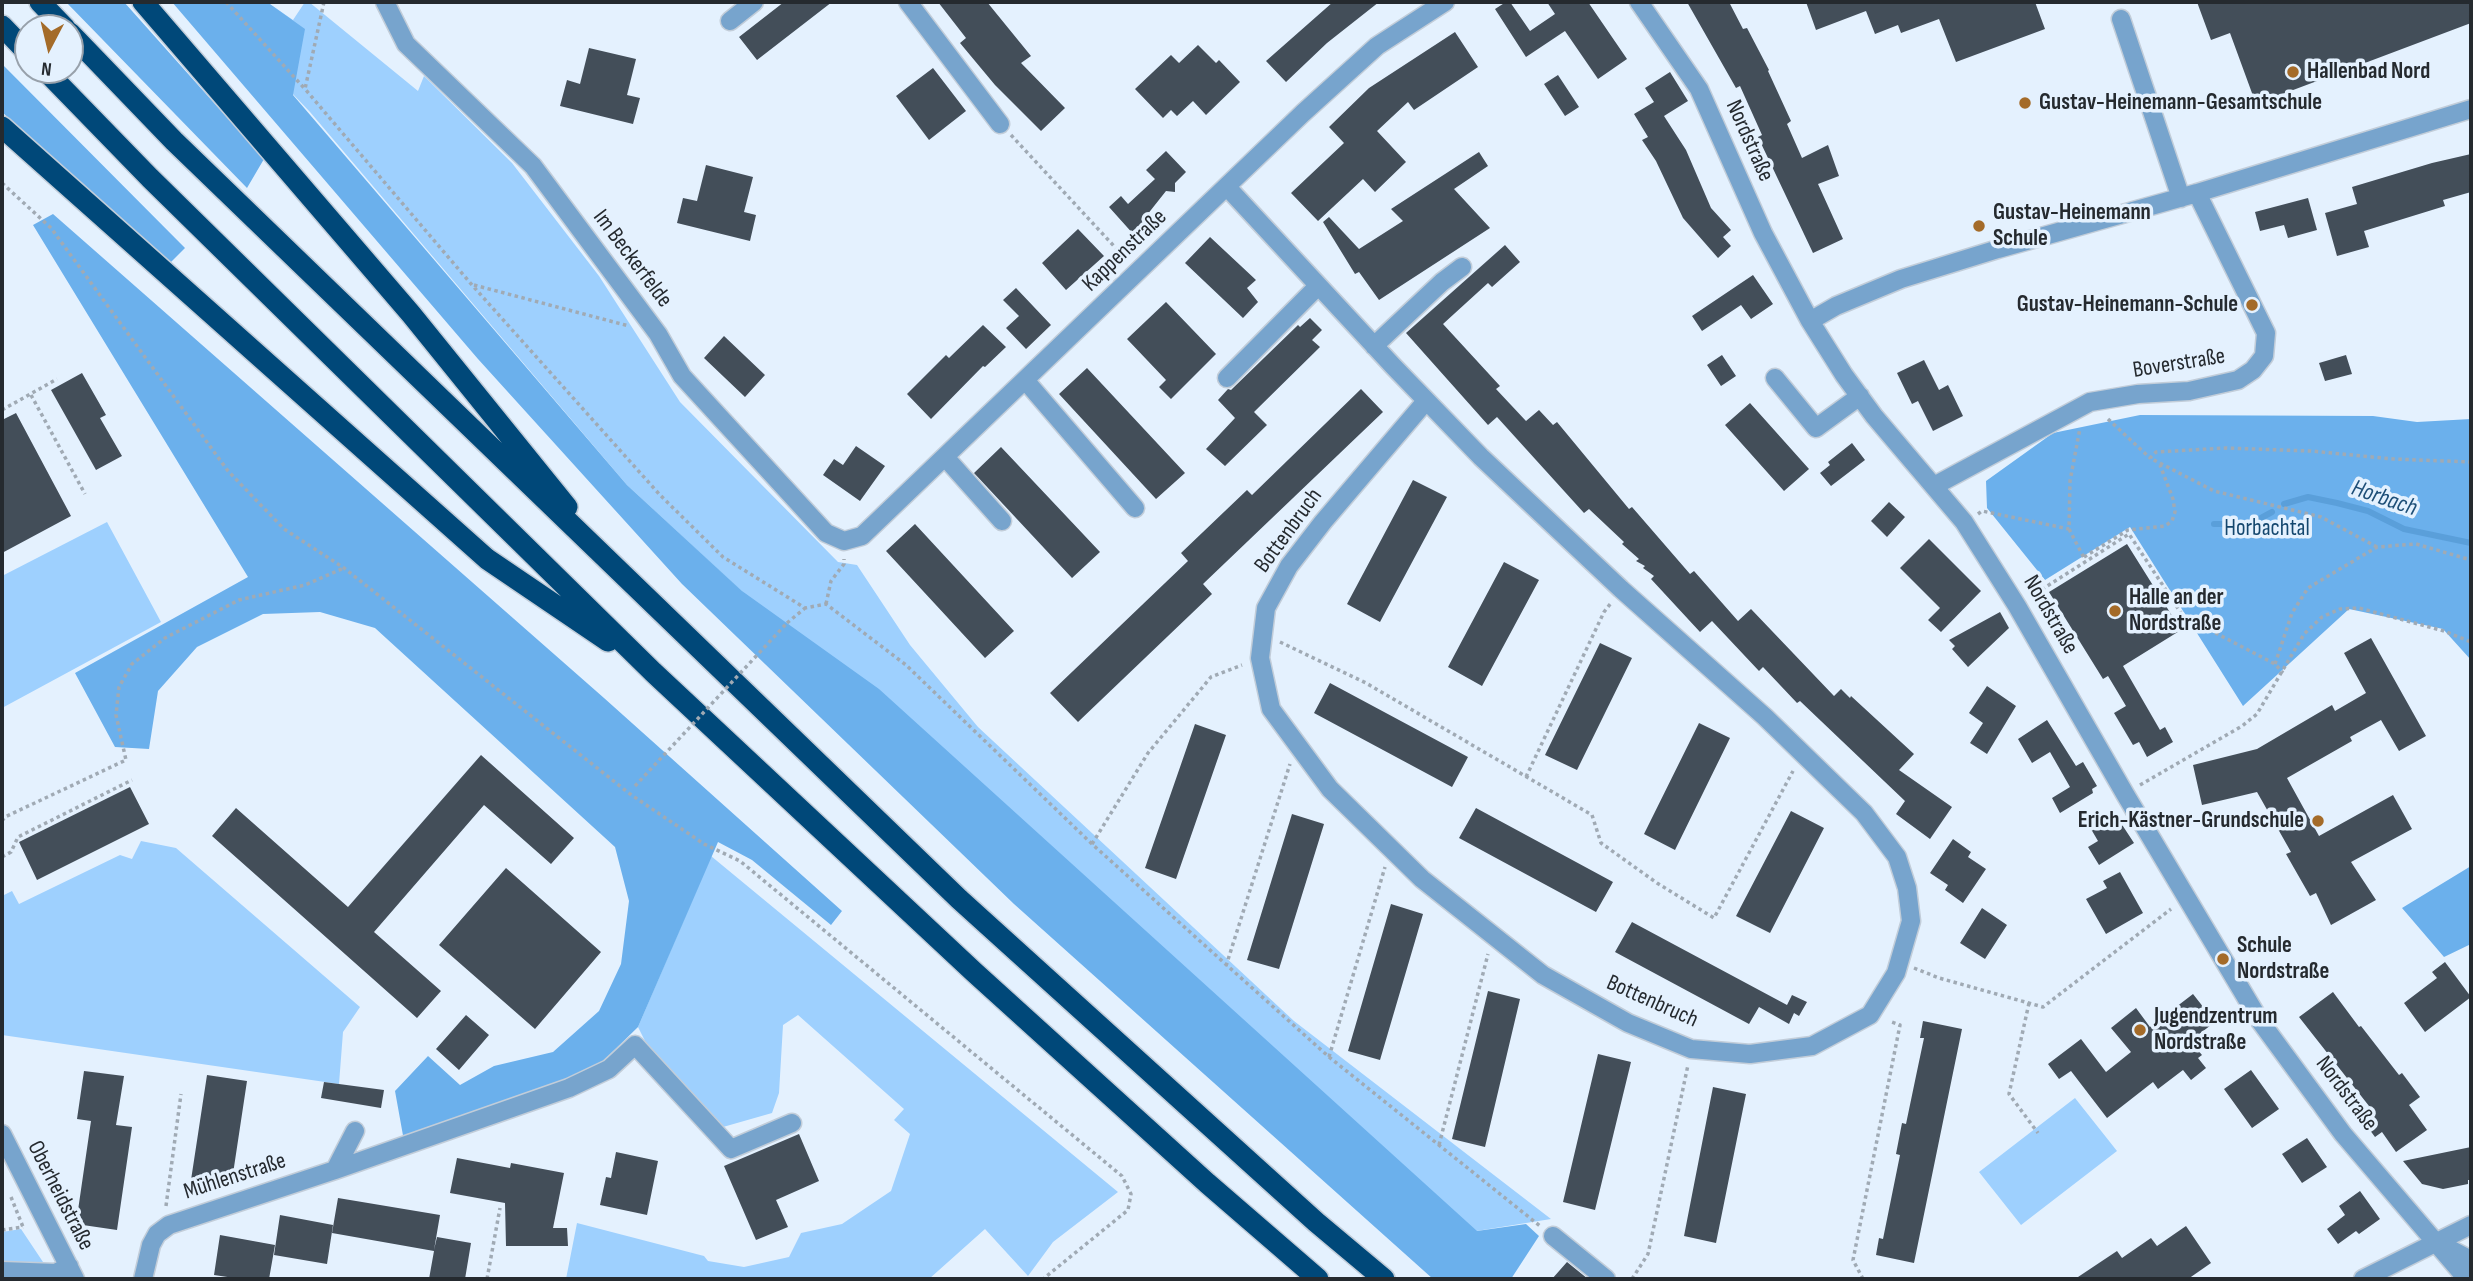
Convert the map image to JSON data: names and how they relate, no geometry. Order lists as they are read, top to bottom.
{
  "streets": {
    "street": [
      "Nordstraße",
      "Kappenstraße",
      "Im Beckerfelde",
      "Boverstraße",
      "Bottenbruch",
      "Mühlenstraße",
      "Oberheidstraße"
    ]
  },
  "crossings": [
    ["Nordstraße", "Boverstraße"],
    ["Kappenstraße", "Im Beckerfelde"]
  ],
  "water": ["Horbach"],
  "parks": ["Horbachtal"],
  "places": [
    "Hallenbad Nord",
    "Gustav-Heinemann-Gesamtschule",
    "Gustav-Heinemann Schule",
    "Gustav-Heinemann-Schule",
    "Halle an der Nordstraße",
    "Erich-Kästner-Grundschule",
    "Schule Nordstraße",
    "Jugendzentrum Nordstraße"
  ],
  "north": "bottom"
}
